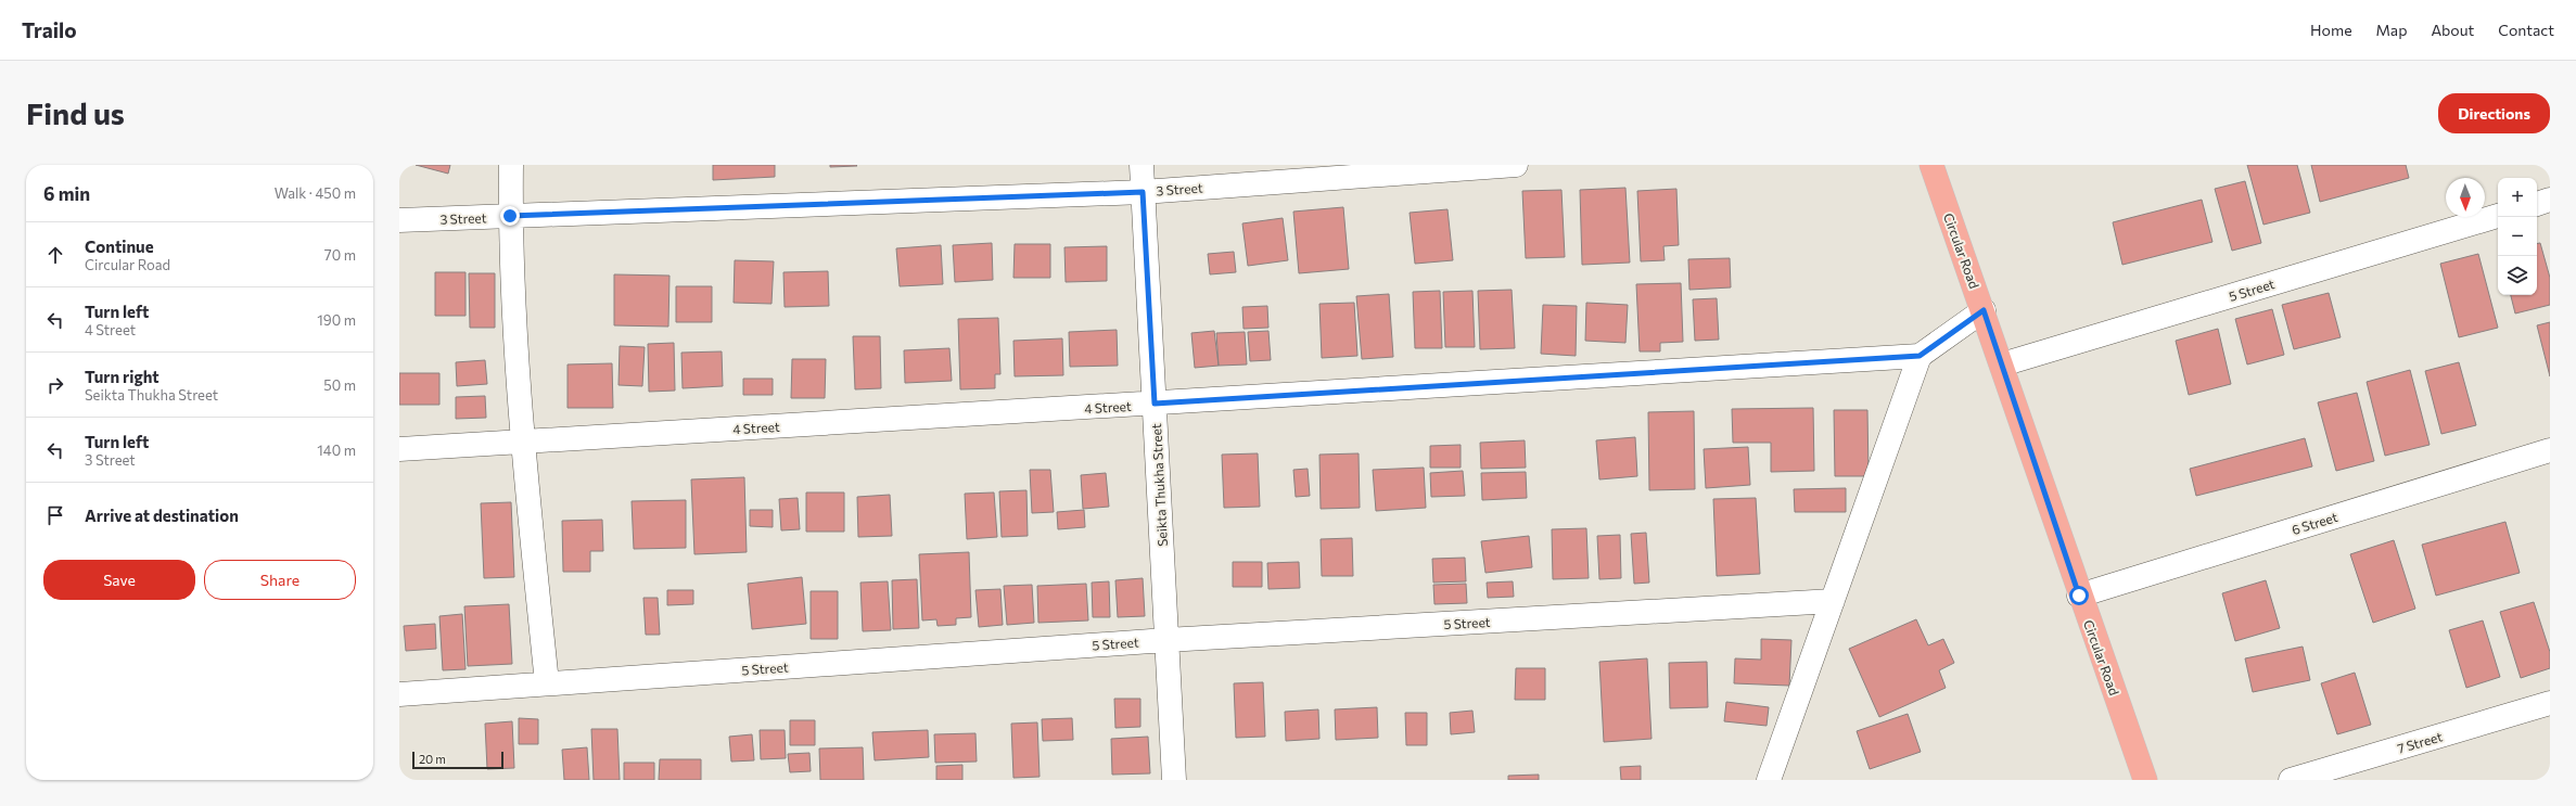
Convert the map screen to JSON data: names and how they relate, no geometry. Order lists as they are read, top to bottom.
{
  "streets": {
    "main road": ["Circular Road"],
    "street": [
      "3 Street",
      "5 Street",
      "4 Street",
      "Seikta Thukha Street",
      "6 Street",
      "7 Street"
    ]
  },
  "crossings": [
    ["3 Street", "Seikta Thukha Street"],
    ["Circular Road", "5 Street"],
    ["Circular Road", "6 Street"],
    ["5 Street", "Seikta Thukha Street"],
    ["4 Street", "Seikta Thukha Street"]
  ],
  "scale_bar": "20 m",
  "north": "bottom",
  "page": {
    "header": "Trailo",
    "nav": [
      "Home",
      "Map",
      "About",
      "Contact"
    ],
    "buttons": [
      "Directions",
      ["Save", "Share"]
    ],
    "title": "Find us",
    "heading": ["6 min", "Walk · 450 m"],
    "map_buttons": ["+", "−"],
    "list": [
      ["Continue", "Circular Road", "70 m"],
      ["Turn left", "4 Street", "190 m"],
      ["Turn right", "Seikta Thukha Street", "50 m"],
      ["Turn left", "3 Street", "140 m"],
      "Arrive at destination"
    ],
    "scale": "20 m"
  }
}
